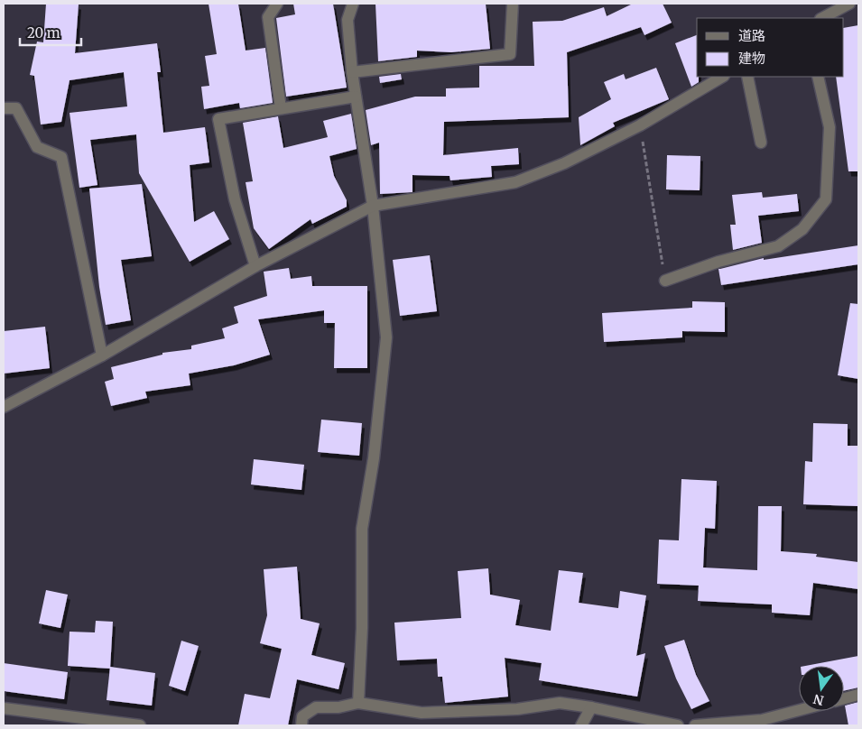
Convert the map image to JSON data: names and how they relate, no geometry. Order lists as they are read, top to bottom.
{
  "legend": ["道路", "建物"],
  "scale_bar": "20 m",
  "north": "bottom"
}
